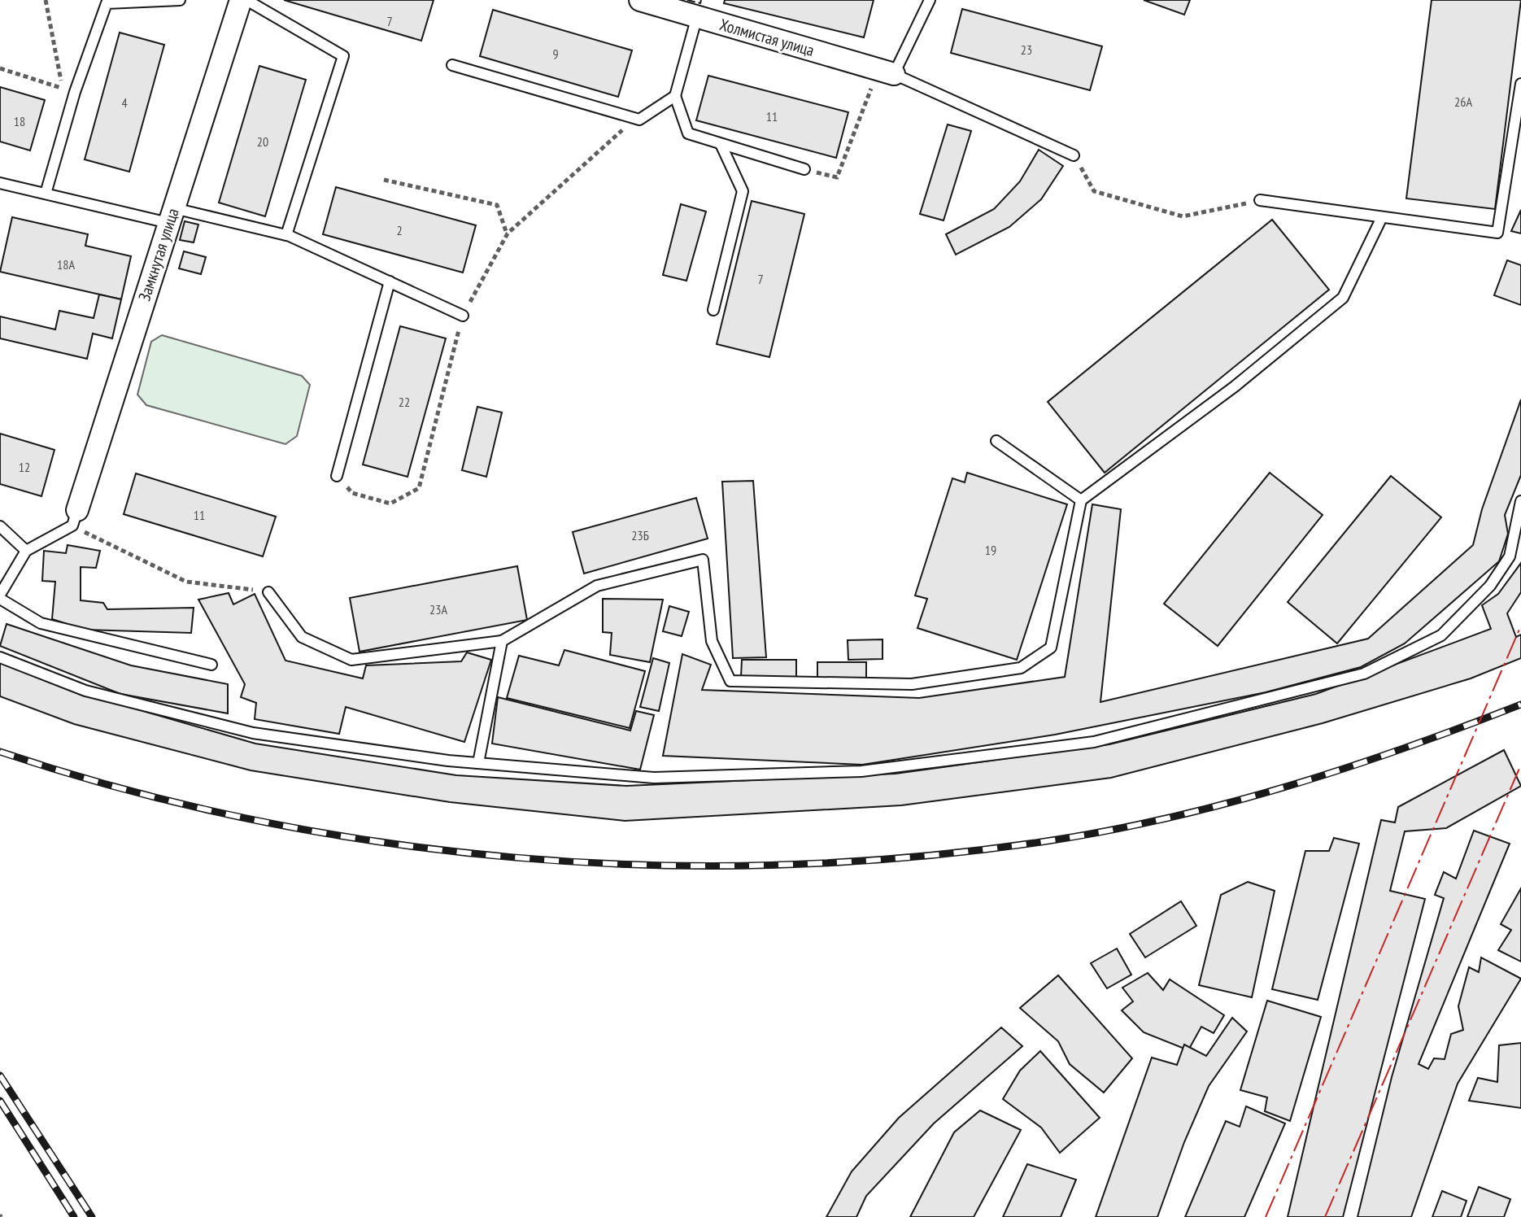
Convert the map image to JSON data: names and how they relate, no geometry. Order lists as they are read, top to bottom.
{
  "streets": {
    "street": ["Холмистая улица", "Замкнутая улица"]
  },
  "house_numbers": [
    "7",
    "23",
    "9",
    "26А",
    "4",
    "11",
    "18",
    "20",
    "2",
    "18А",
    "7",
    "22",
    "12",
    "11",
    "23Б",
    "19",
    "23А"
  ]
}
